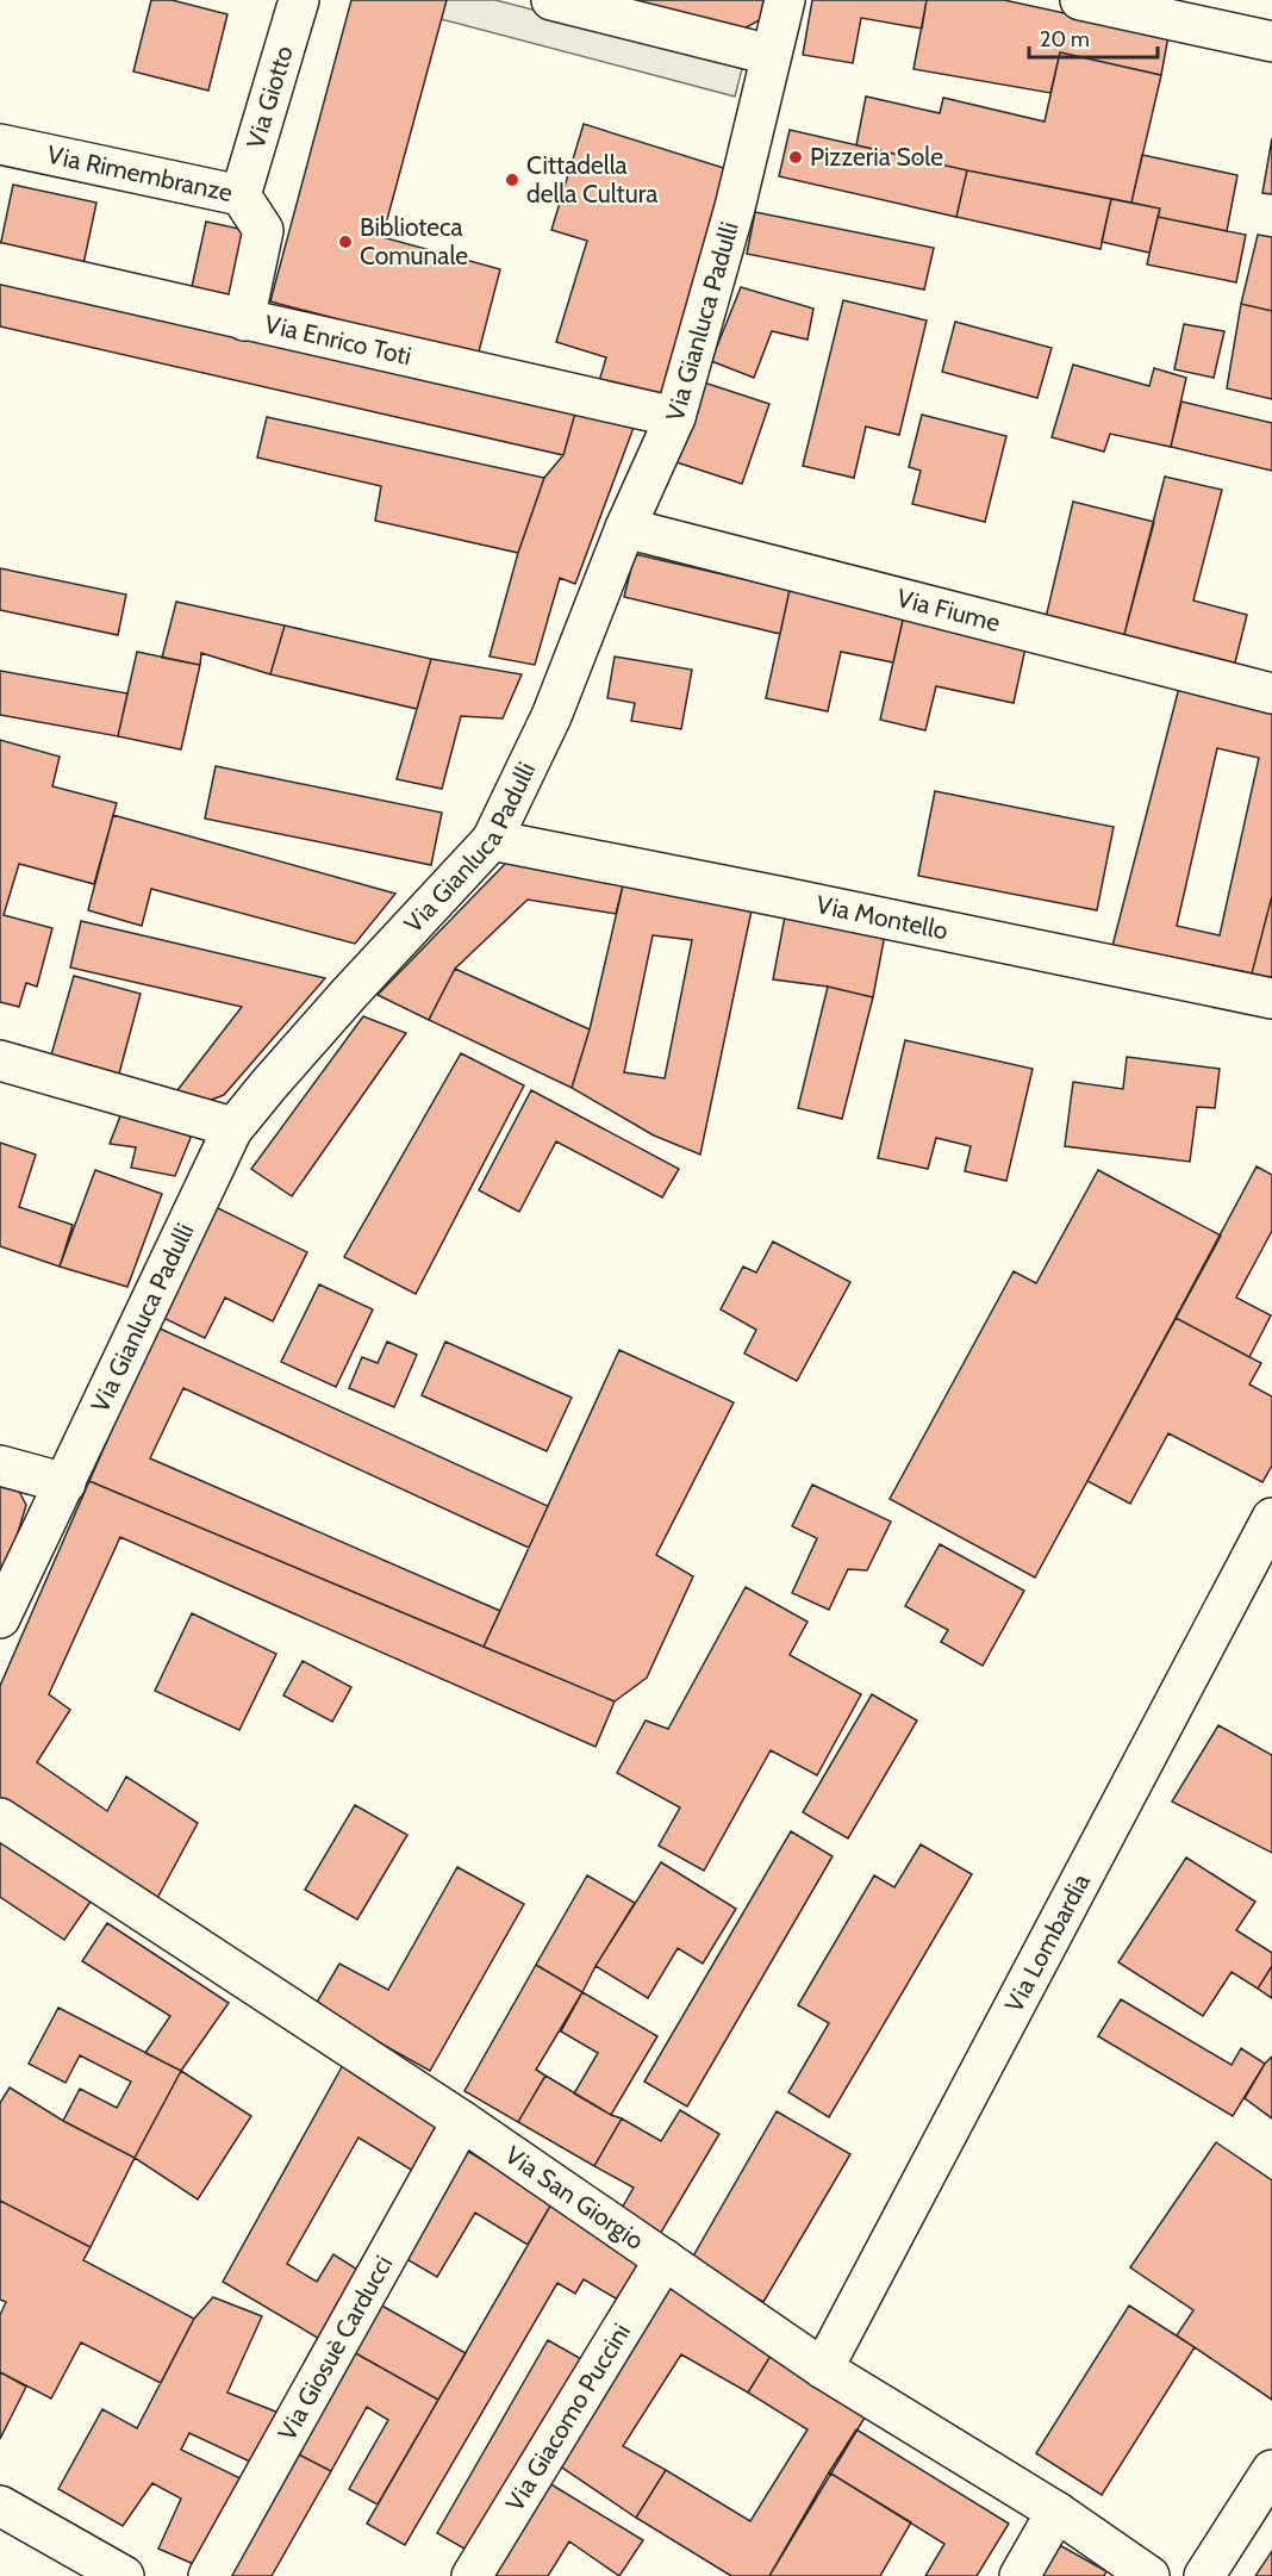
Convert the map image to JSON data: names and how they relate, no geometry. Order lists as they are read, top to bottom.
{
  "streets": {
    "street": [
      "Via Giotto",
      "Via Rimembranze",
      "Via Gianluca Padulli",
      "Via Enrico Toti",
      "Via Fiume",
      "Via Montello",
      "Via Lombardia",
      "Via San Giorgio",
      "Via Giosuè Carducci",
      "Via Giacomo Puccini"
    ]
  },
  "crossings": [
    ["Via Giotto", "Via Rimembranze"],
    ["Via Rimembranze", "Via Enrico Toti"],
    ["Via Gianluca Padulli", "Via Enrico Toti"],
    ["Via Gianluca Padulli", "Via Fiume"],
    ["Via Gianluca Padulli", "Via Montello"],
    ["Via Lombardia", "Via San Giorgio"],
    ["Via San Giorgio", "Via Giosuè Carducci"],
    ["Via San Giorgio", "Via Giacomo Puccini"]
  ],
  "places": ["Pizzeria Sole", "Cittadella della Cultura", "Biblioteca Comunale"],
  "scale_bar": "20 m"
}
